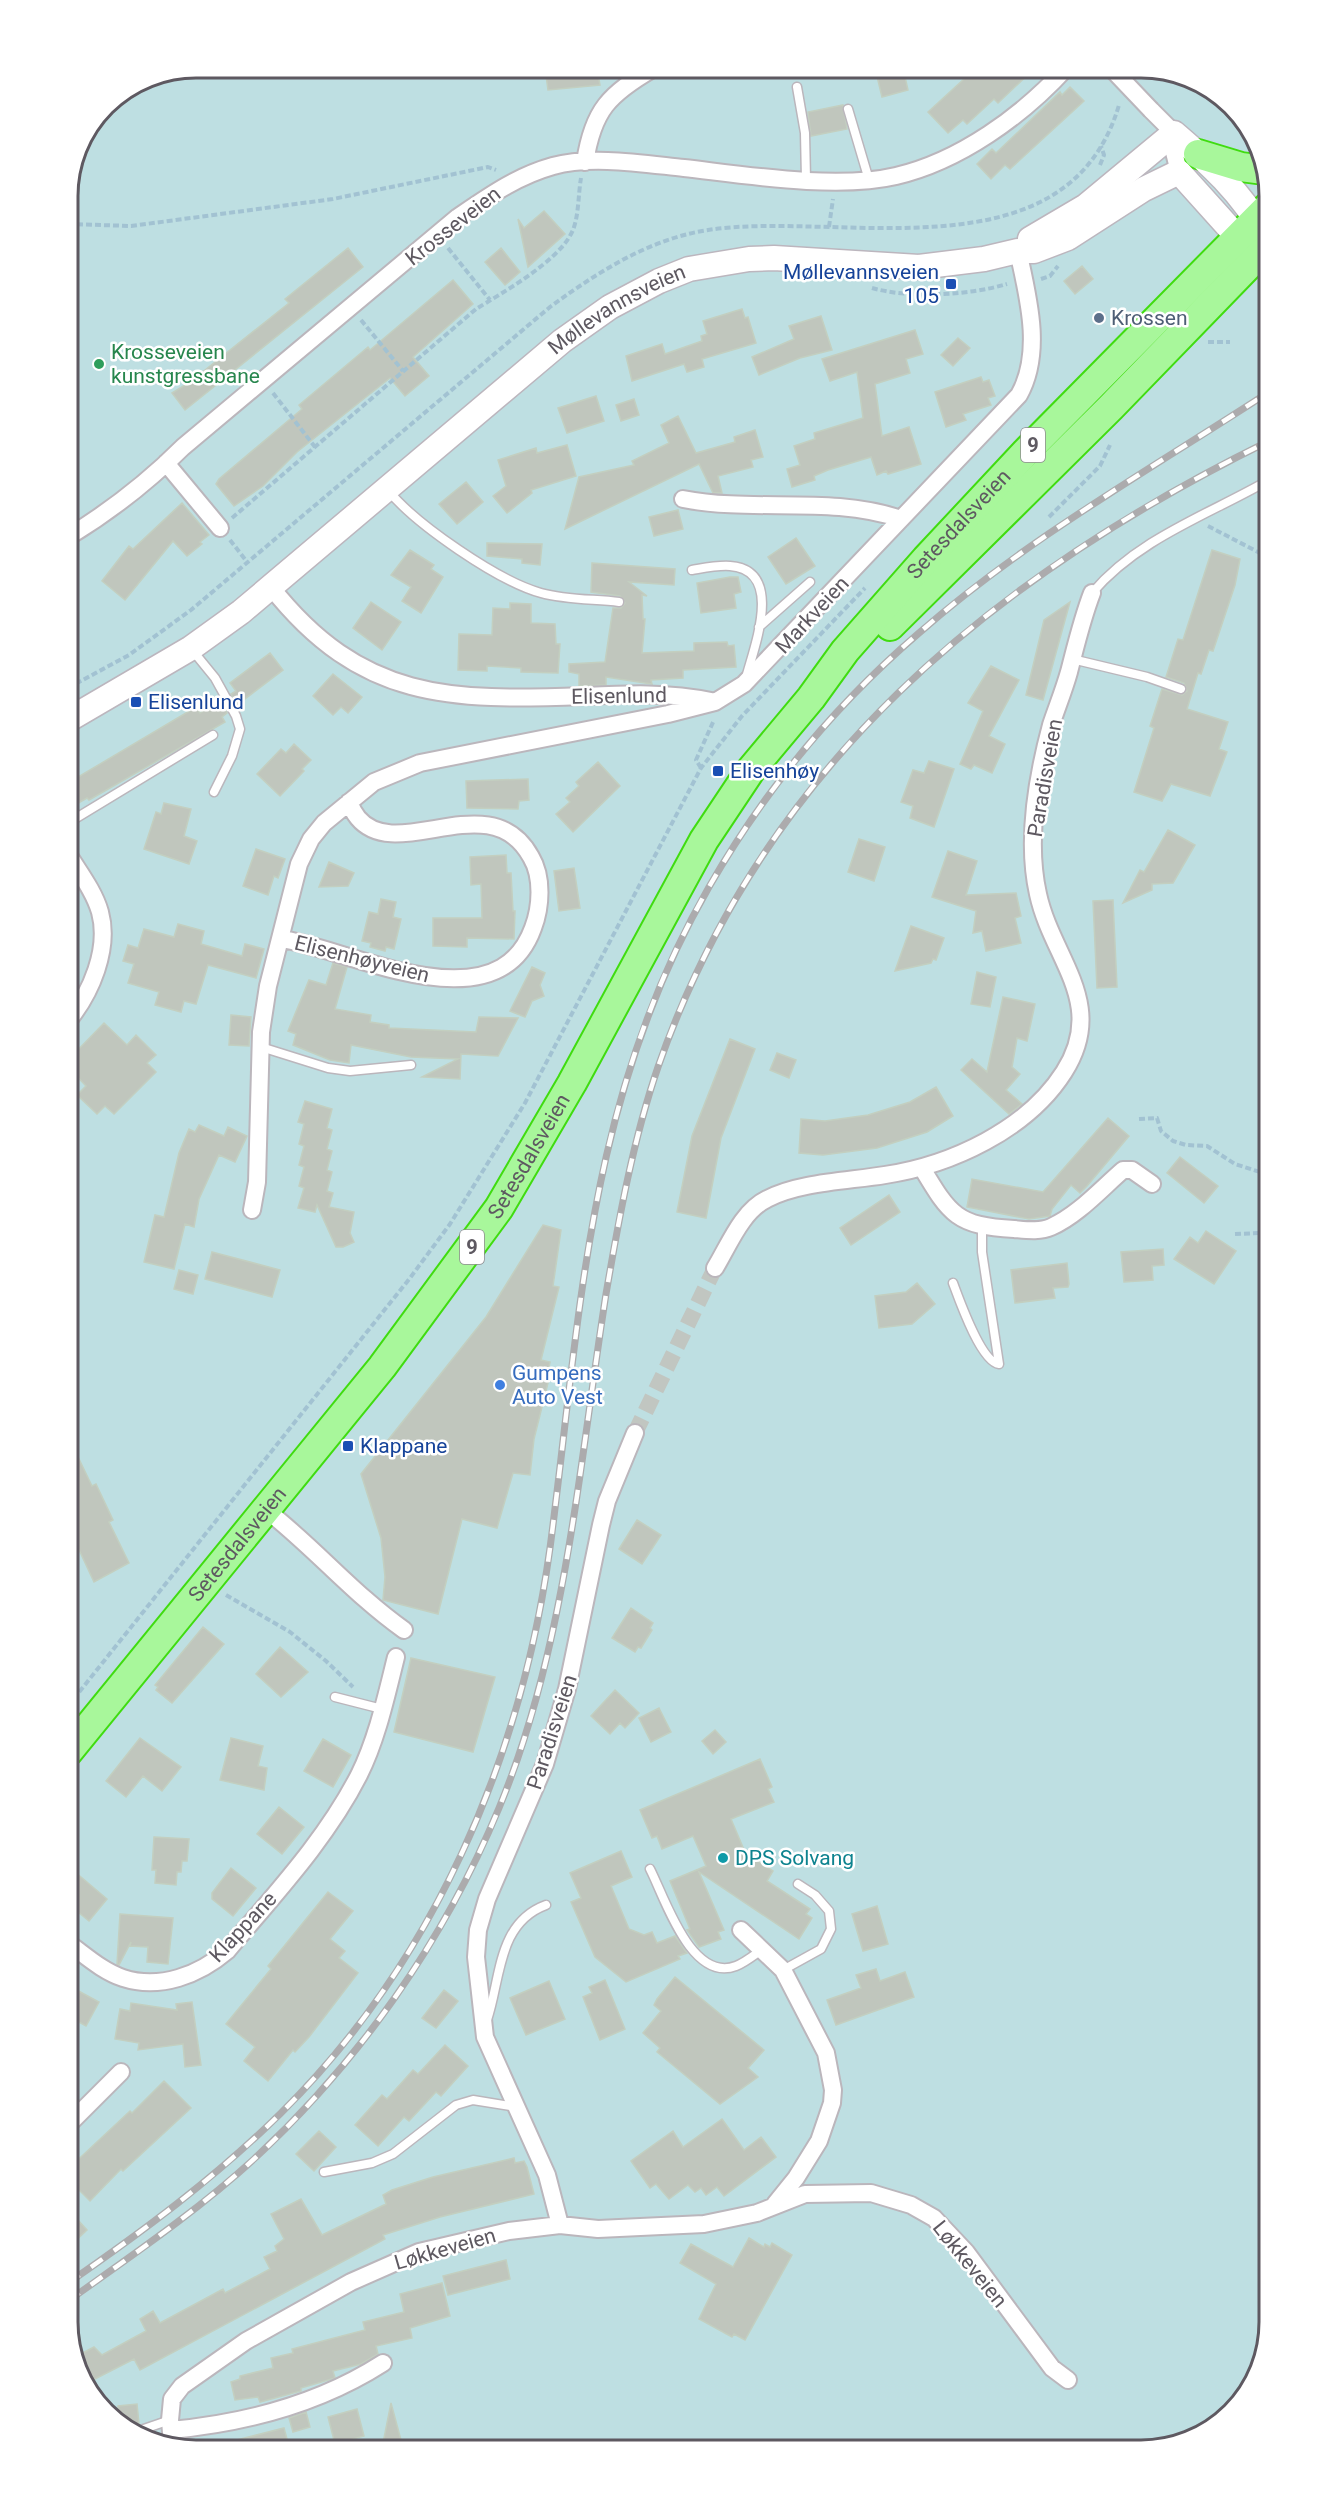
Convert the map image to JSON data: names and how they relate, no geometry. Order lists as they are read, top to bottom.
{
  "streets": {
    "highway": ["9", "Setesdalsveien"],
    "main road": ["Møllevannsveien"],
    "street": [
      "Krosseveien",
      "Markveien",
      "Elisenlund",
      "Paradisveien",
      "Elisenhøyveien",
      "Klappane",
      "Løkkeveien"
    ]
  },
  "crossings": [
    ["Møllevannsveien", "Markveien"],
    ["Møllevannsveien", "Elisenlund"],
    ["Markveien", "Elisenlund"],
    ["Markveien", "Elisenhøyveien"],
    ["Elisenlund", "Elisenhøyveien"],
    ["Paradisveien", "Løkkeveien"]
  ],
  "places": {
    "transit": [
      "Møllevannsveien 105",
      "Elisenlund",
      "Elisenhøy",
      "Klappane"
    ],
    "other": [
      "Krossen",
      "Krosseveien kunstgressbane",
      "Gumpens Auto Vest",
      "DPS Solvang"
    ]
  }
}
